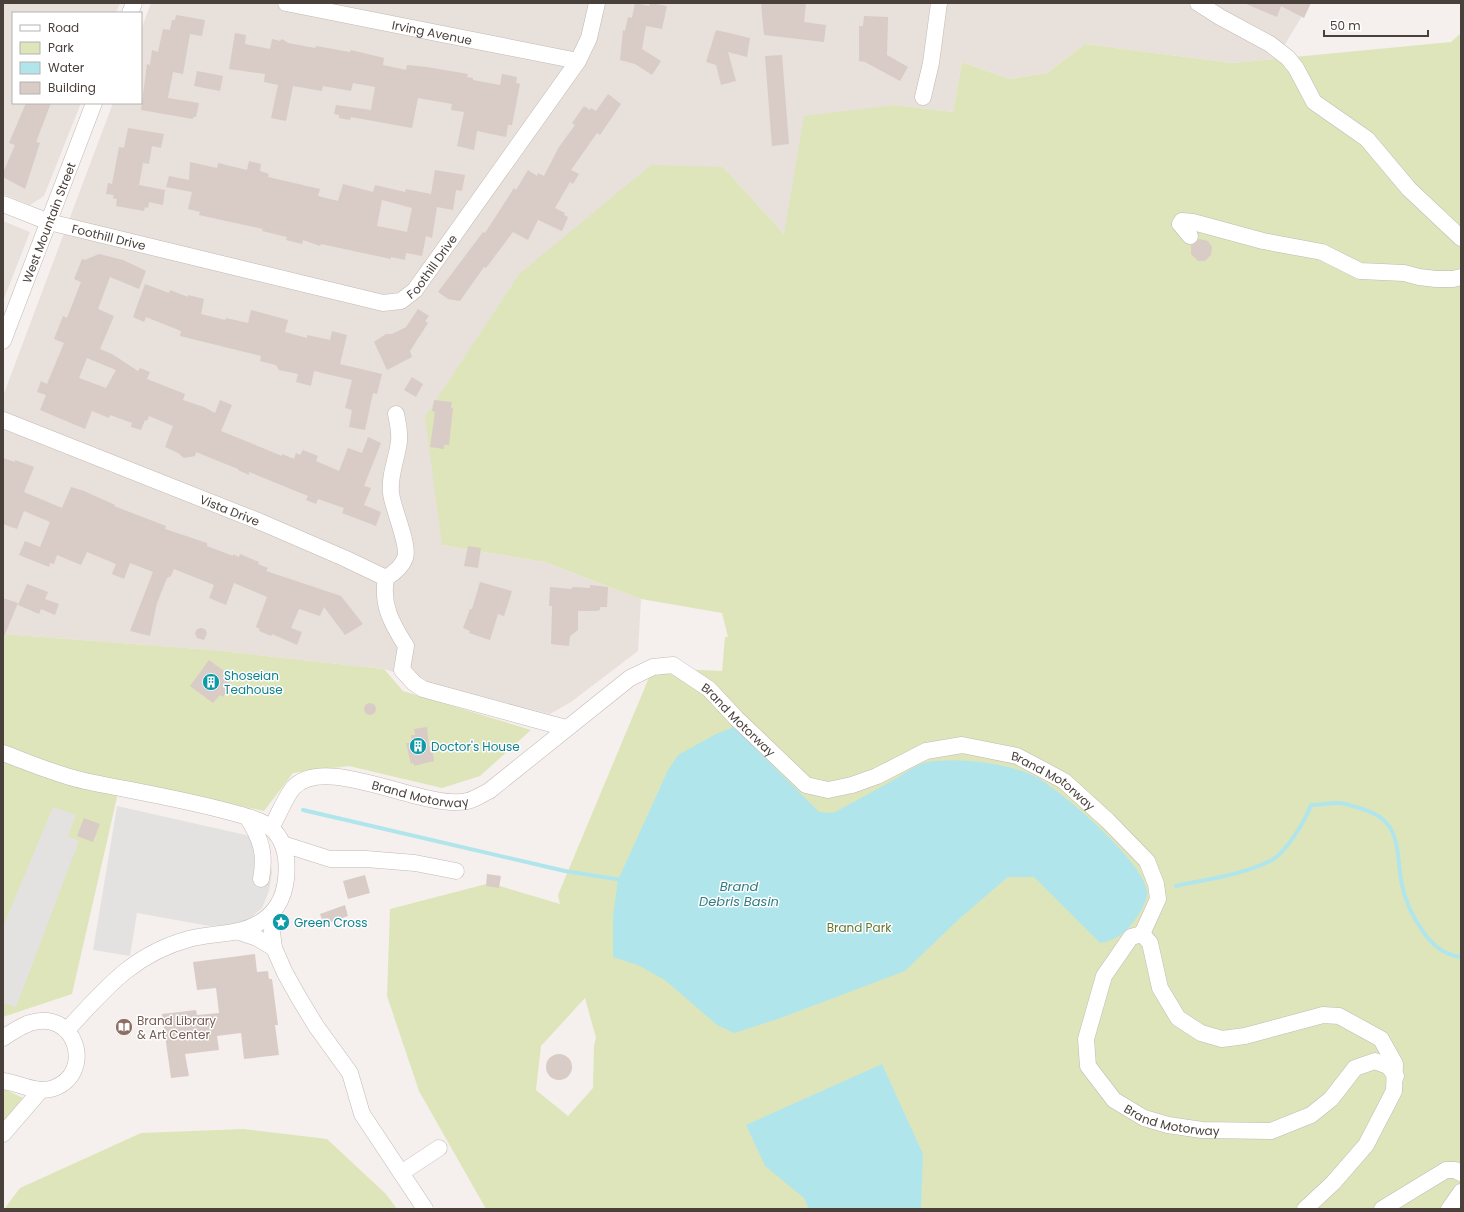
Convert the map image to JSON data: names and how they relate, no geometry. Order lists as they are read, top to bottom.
{
  "streets": {
    "street": [
      "Irving Avenue",
      "West Mountain Street",
      "Foothill Drive",
      "Vista Drive",
      "Brand Motorway"
    ]
  },
  "crossings": [
    ["Irving Avenue", "Foothill Drive"],
    ["West Mountain Street", "Foothill Drive"]
  ],
  "water": ["Brand Debris Basin"],
  "parks": ["Brand Park"],
  "places": {
    "building": ["Shoseian Teahouse", "Doctor's House"],
    "place": ["Green Cross"],
    "library": ["Brand Library & Art Center"]
  },
  "legend": [
    "Road",
    "Park",
    "Water",
    "Building"
  ],
  "scale_bar": "50 m"
}
